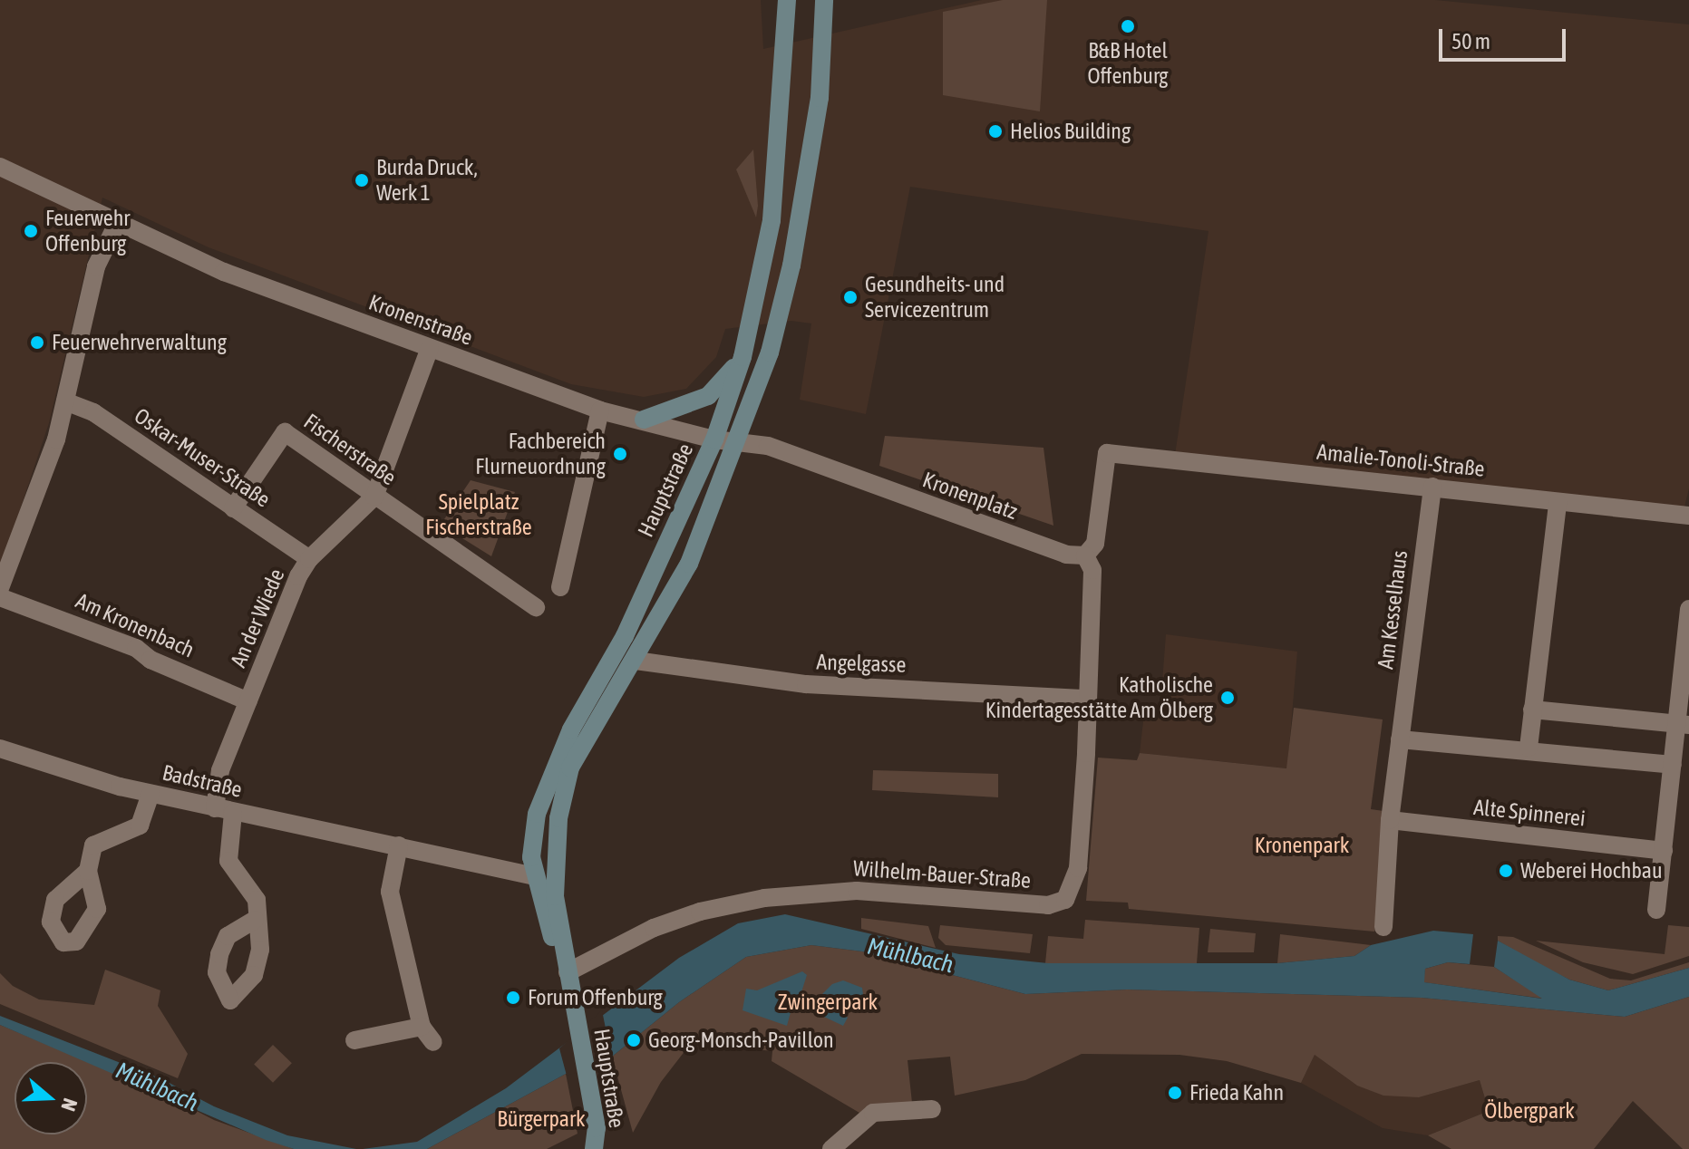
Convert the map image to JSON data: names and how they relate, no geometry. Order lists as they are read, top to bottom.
{
  "streets": {
    "main road": ["Hauptstraße"],
    "street": [
      "Kronenstraße",
      "Fischerstraße",
      "Oskar-Muser-Straße",
      "Amalie-Tonoli-Straße",
      "Kronenplatz",
      "Am Kesselhaus",
      "An der Wiede",
      "Am Kronenbach",
      "Angelgasse",
      "Badstraße",
      "Alte Spinnerei",
      "Wilhelm-Bauer-Straße"
    ]
  },
  "crossings": [
    ["Kronenstraße", "Hauptstraße"],
    ["Kronenstraße", "An der Wiede"],
    ["Fischerstraße", "Oskar-Muser-Straße"],
    ["Fischerstraße", "An der Wiede"],
    ["Oskar-Muser-Straße", "An der Wiede"],
    ["Amalie-Tonoli-Straße", "Kronenplatz"],
    ["Amalie-Tonoli-Straße", "Am Kesselhaus"],
    ["Amalie-Tonoli-Straße", "Wilhelm-Bauer-Straße"],
    ["Hauptstraße", "Kronenplatz"],
    ["Hauptstraße", "Angelgasse"],
    ["Hauptstraße", "Badstraße"],
    ["Hauptstraße", "Wilhelm-Bauer-Straße"],
    ["Kronenplatz", "Wilhelm-Bauer-Straße"],
    ["Am Kesselhaus", "Alte Spinnerei"],
    ["An der Wiede", "Am Kronenbach"],
    ["An der Wiede", "Badstraße"],
    ["Angelgasse", "Wilhelm-Bauer-Straße"]
  ],
  "water": ["Mühlbach"],
  "parks": [
    "Spielplatz Fischerstraße",
    "Kronenpark",
    "Zwingerpark",
    "Ölbergpark",
    "Bürgerpark"
  ],
  "places": [
    "B&B Hotel Offenburg",
    "Helios Building",
    "Burda Druck, Werk 1",
    "Feuerwehr Offenburg",
    "Gesundheits- und Servicezentrum",
    "Feuerwehrverwaltung",
    "Fachbereich Flurneuordnung",
    "Katholische Kindertagesstätte Am Ölberg",
    "Weberei Hochbau",
    "Forum Offenburg",
    "Georg-Monsch-Pavillon",
    "Frieda Kahn"
  ],
  "scale_bar": "50 m",
  "north": "right"
}
